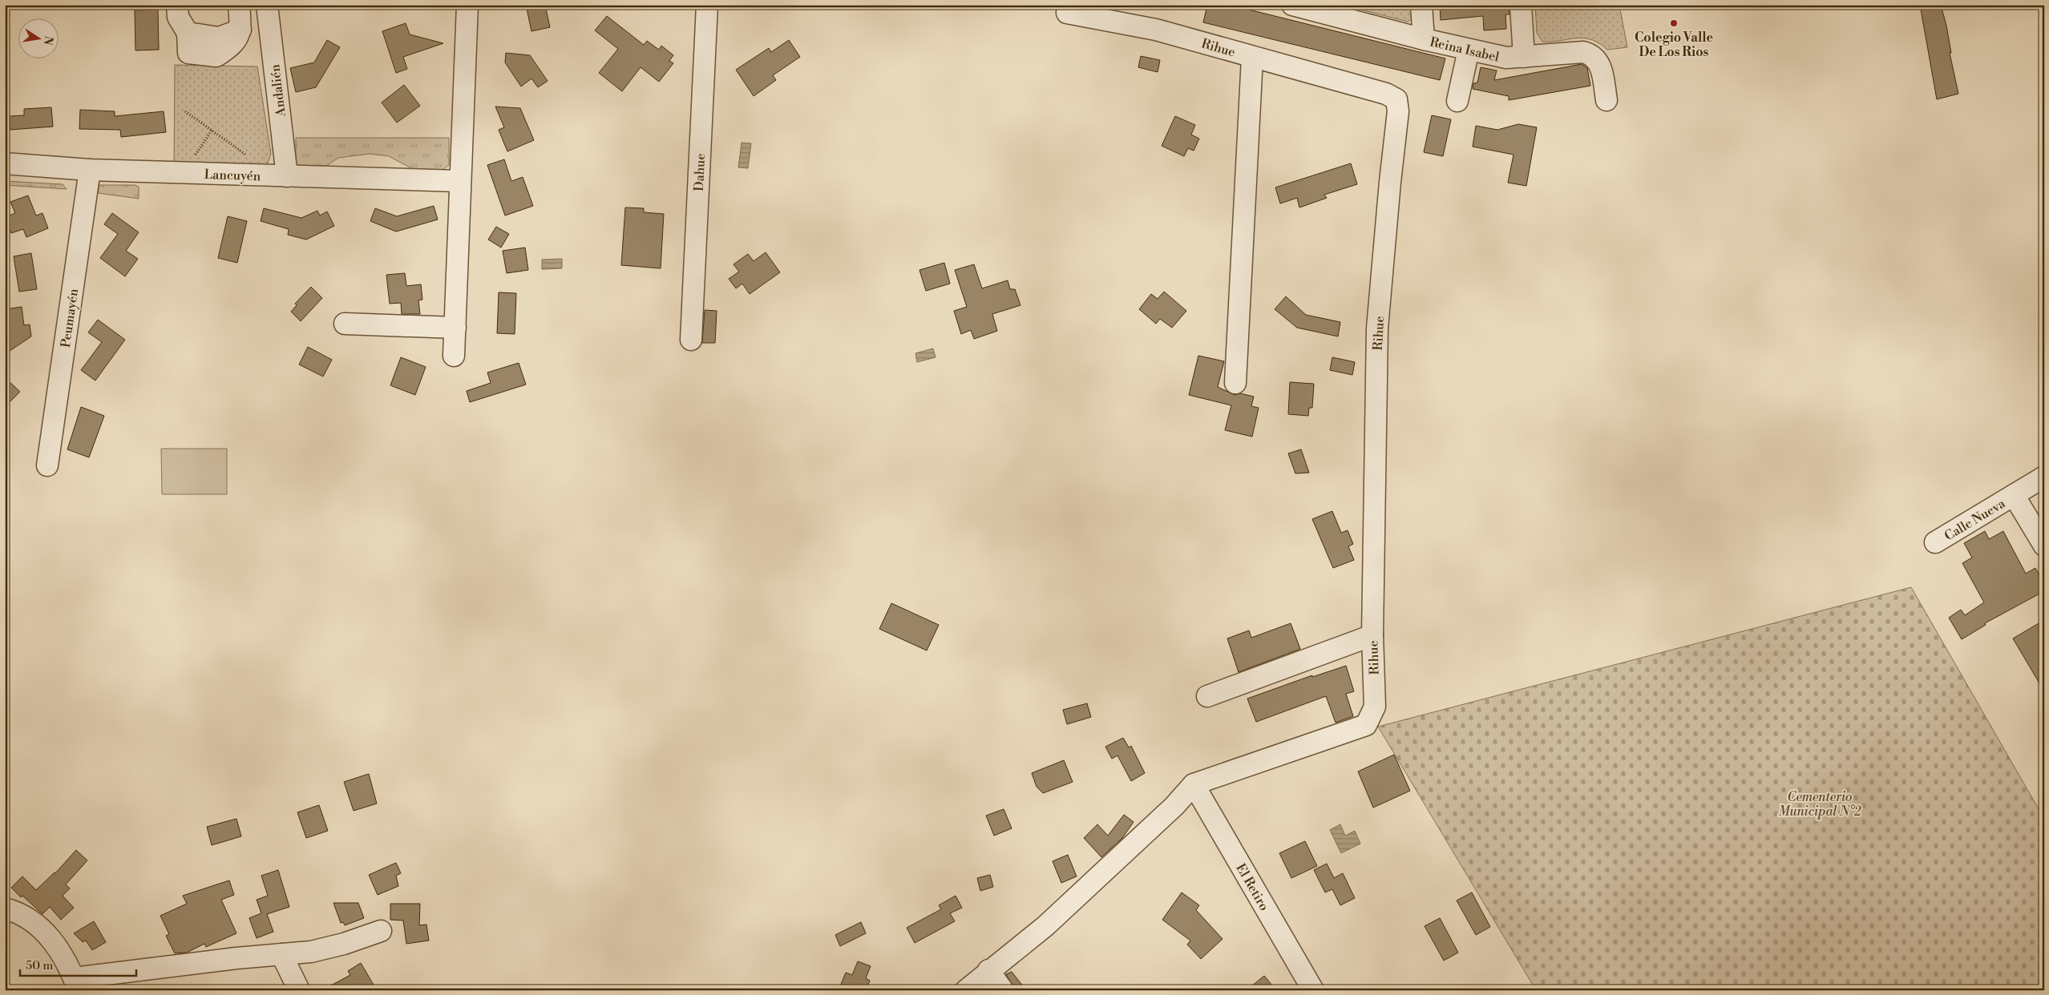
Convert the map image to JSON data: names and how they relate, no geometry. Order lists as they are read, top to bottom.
{
  "streets": {
    "street": [
      "Rihue",
      "Reina Isabel",
      "Andalién",
      "Dahue",
      "Lancuyén",
      "Peumayén",
      "Calle Nueva",
      "El Retiro"
    ]
  },
  "crossings": [
    ["Rihue", "El Retiro"],
    ["Andalién", "Lancuyén"],
    ["Lancuyén", "Peumayén"]
  ],
  "parks": ["Cementerio Municipal N°2"],
  "places": ["Colegio Valle De Los Rios"],
  "scale_bar": "50 m",
  "north": "right"
}
